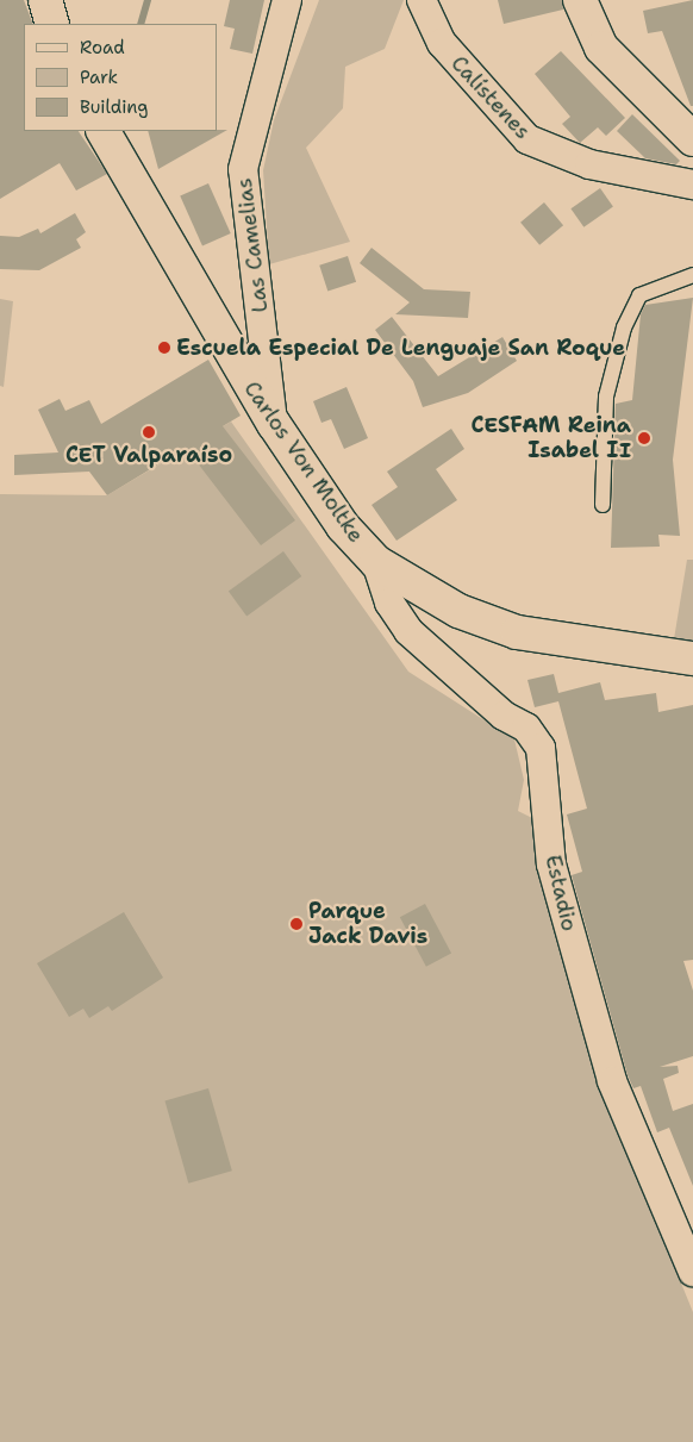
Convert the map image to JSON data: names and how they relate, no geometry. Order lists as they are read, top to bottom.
{
  "streets": {
    "main road": ["Carlos Von Moltke"],
    "street": ["Calístenes", "Las Camelias", "Estadio"]
  },
  "crossings": [
    ["Las Camelias", "Carlos Von Moltke"],
    ["Carlos Von Moltke", "Estadio"]
  ],
  "places": [
    "Escuela Especial De Lenguaje San Roque",
    "CET Valparaíso",
    "CESFAM Reina Isabel II",
    "Parque Jack Davis"
  ],
  "legend": ["Road", "Park", "Building"]
}
